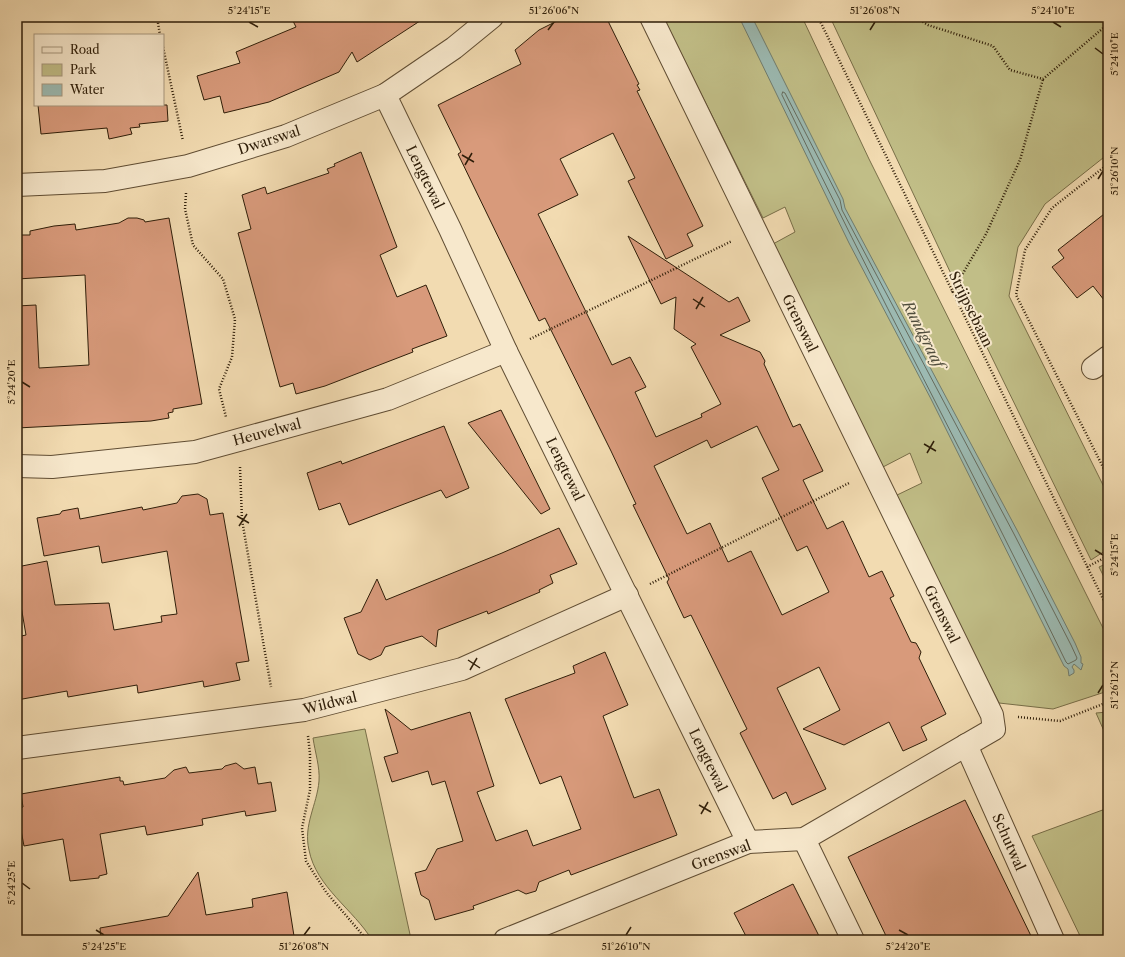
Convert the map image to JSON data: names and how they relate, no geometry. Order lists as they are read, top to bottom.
{
  "streets": {
    "street": [
      "Dwarswal",
      "Lengtewal",
      "Grenswal",
      "Heuvelwal",
      "Wildwal",
      "Schutwal"
    ],
    "path": ["Strijpsebaan"]
  },
  "crossings": [
    ["Dwarswal", "Lengtewal"],
    ["Lengtewal", "Grenswal"],
    ["Lengtewal", "Heuvelwal"],
    ["Lengtewal", "Wildwal"],
    ["Grenswal", "Schutwal"]
  ],
  "water": ["Rundgraaf"],
  "legend": ["Road", "Park", "Water"],
  "coordinates": [
    "5°24'15\"E",
    "51°26'06\"N",
    "51°26'08\"N",
    "5°24'10\"E",
    "51°26'10\"N",
    "5°24'20\"E",
    "51°26'12\"N",
    "5°24'25\"E"
  ]
}
